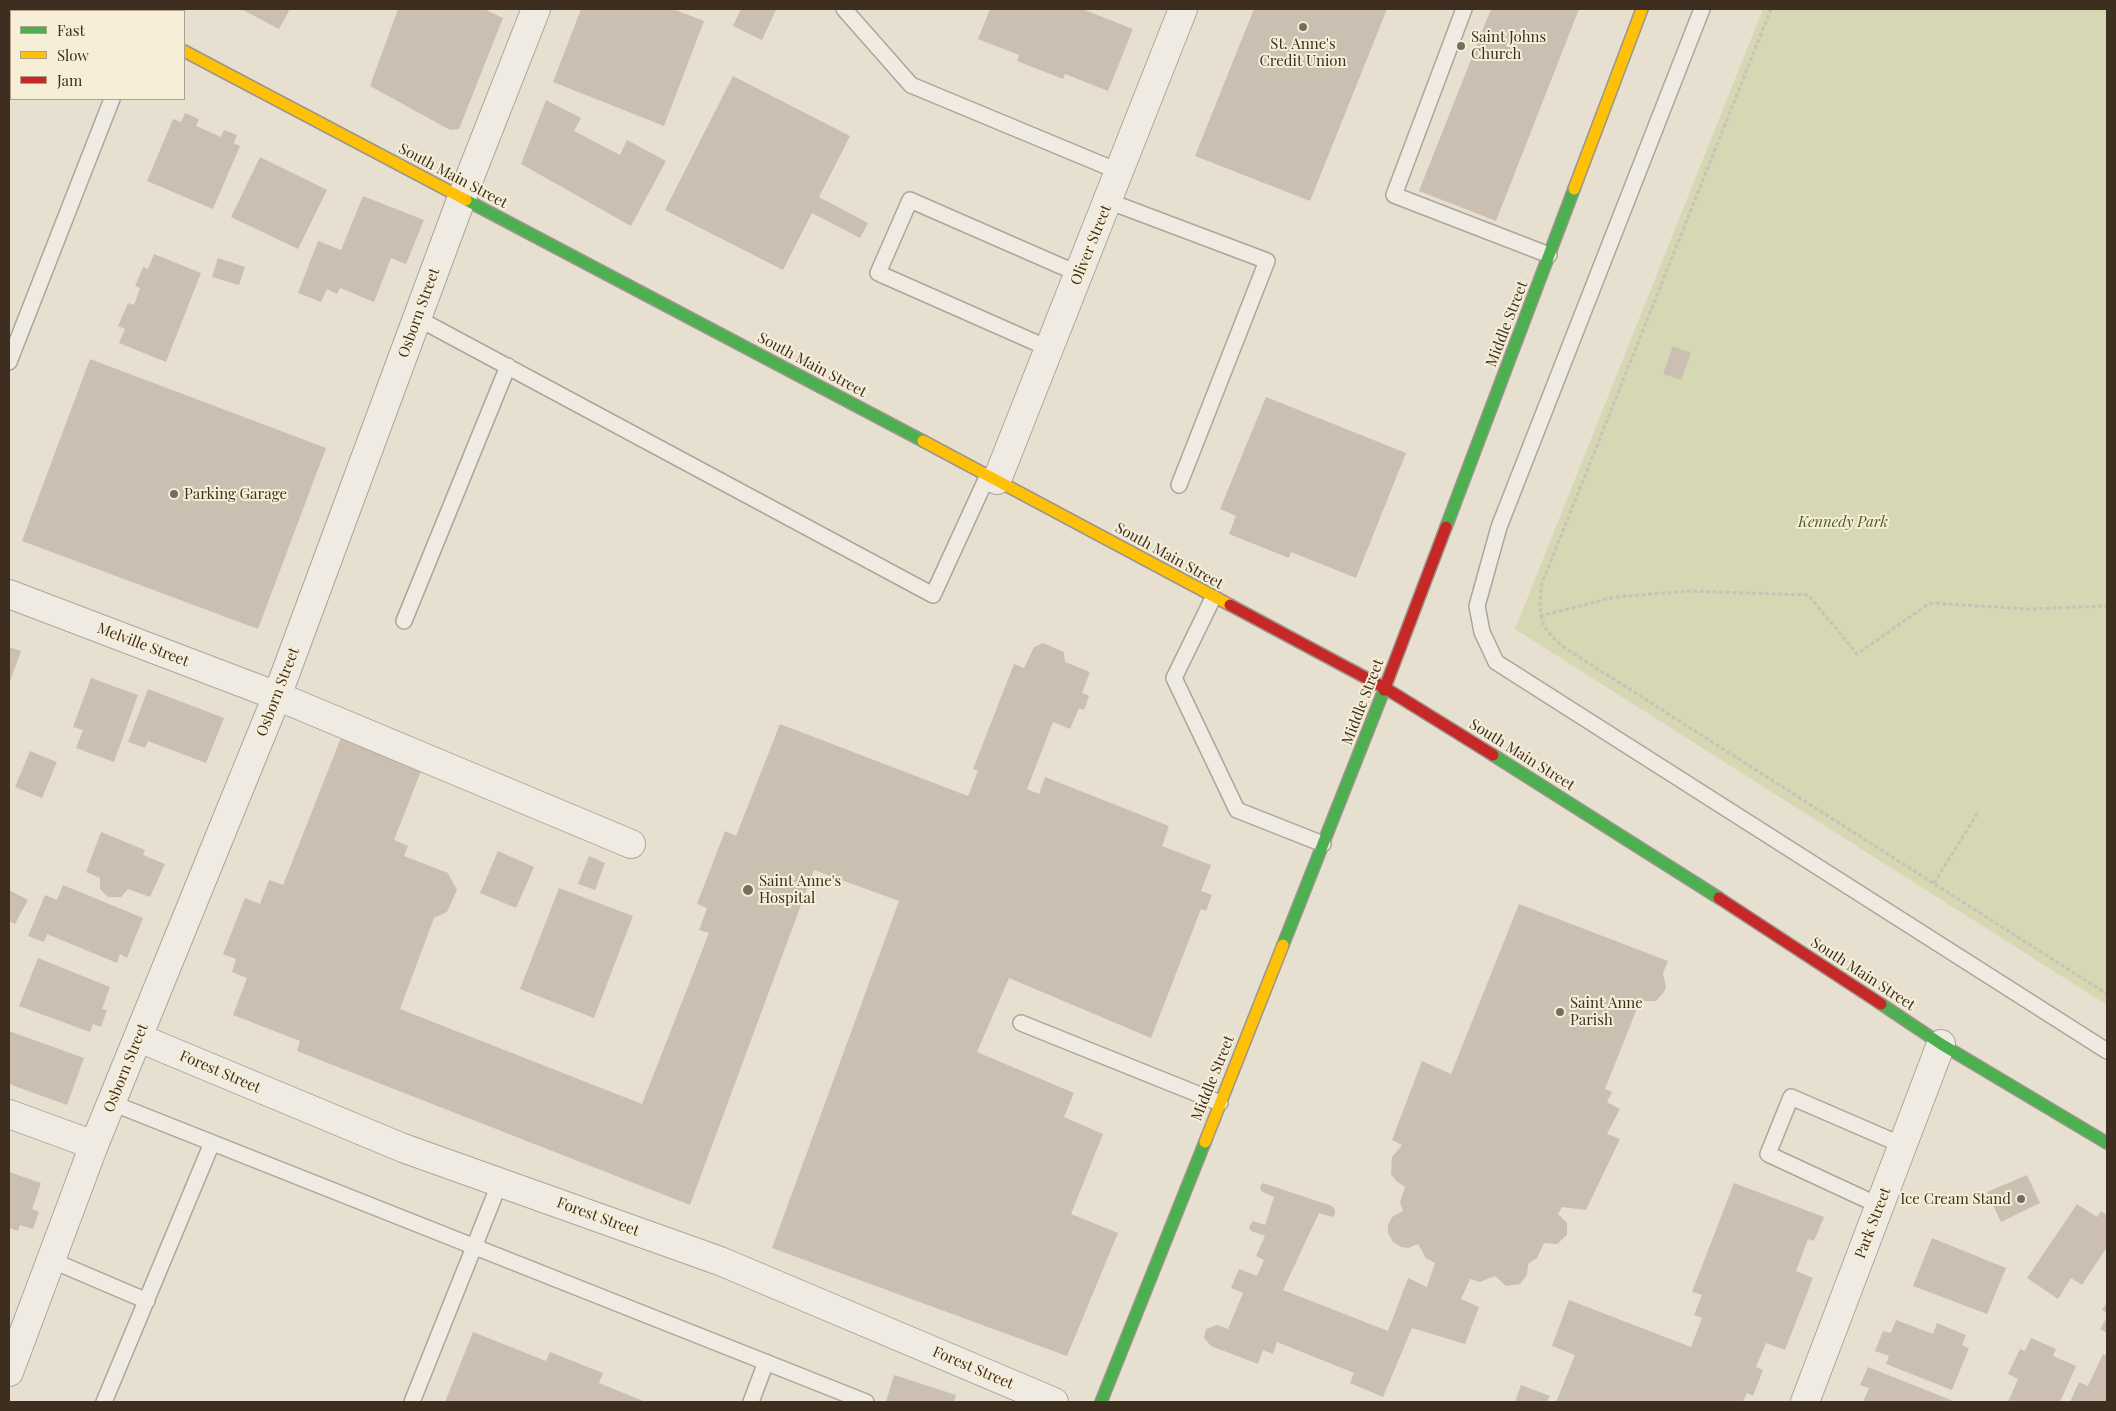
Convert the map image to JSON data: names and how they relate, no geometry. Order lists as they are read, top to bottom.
{
  "streets": {
    "main road": ["South Main Street", "Middle Street"],
    "street": [
      "Oliver Street",
      "Osborn Street",
      "Melville Street",
      "Forest Street",
      "Park Street"
    ]
  },
  "crossings": [
    ["South Main Street", "Oliver Street"],
    ["South Main Street", "Osborn Street"],
    ["South Main Street", "Middle Street"],
    ["South Main Street", "Park Street"],
    ["Osborn Street", "Melville Street"],
    ["Osborn Street", "Forest Street"]
  ],
  "parks": ["Kennedy Park"],
  "places": [
    "St. Anne's Credit Union",
    "Saint Johns Church",
    "Parking Garage",
    "Saint Anne's Hospital",
    "Saint Anne Parish",
    "Ice Cream Stand"
  ],
  "legend": ["Fast", "Slow", "Jam"]
}
